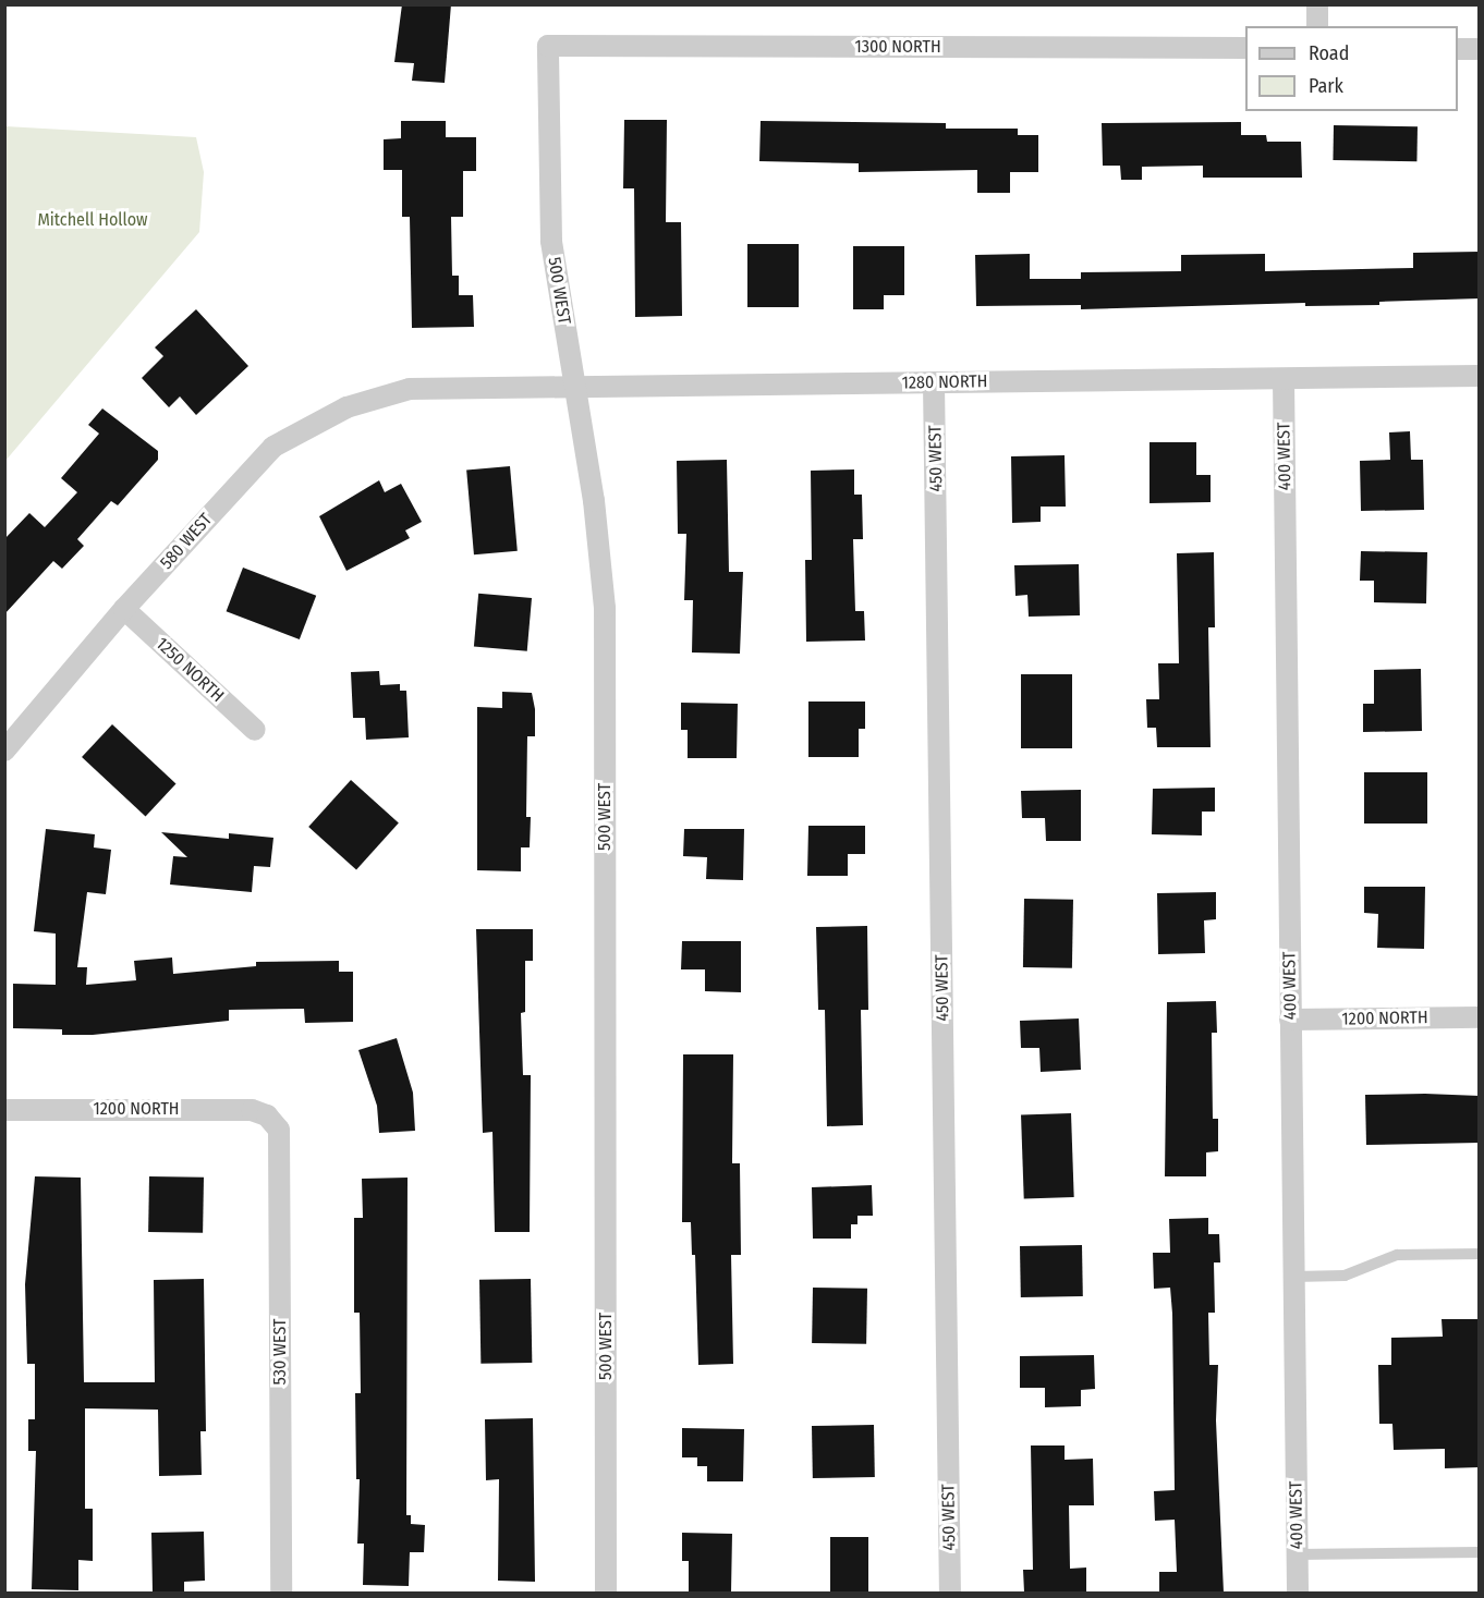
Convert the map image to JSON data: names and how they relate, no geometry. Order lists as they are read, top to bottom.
{
  "streets": {
    "street": [
      "1300 NORTH",
      "500 WEST",
      "1280 NORTH",
      "400 WEST",
      "450 WEST",
      "580 WEST",
      "1250 NORTH",
      "1200 NORTH",
      "530 WEST"
    ]
  },
  "crossings": [
    ["1300 NORTH", "500 WEST"],
    ["500 WEST", "1280 NORTH"],
    ["1280 NORTH", "400 WEST"],
    ["1280 NORTH", "450 WEST"],
    ["1280 NORTH", "580 WEST"],
    ["400 WEST", "1200 NORTH"],
    ["580 WEST", "1250 NORTH"],
    ["1200 NORTH", "530 WEST"]
  ],
  "parks": ["Mitchell Hollow"],
  "legend": ["Road", "Park"]
}
